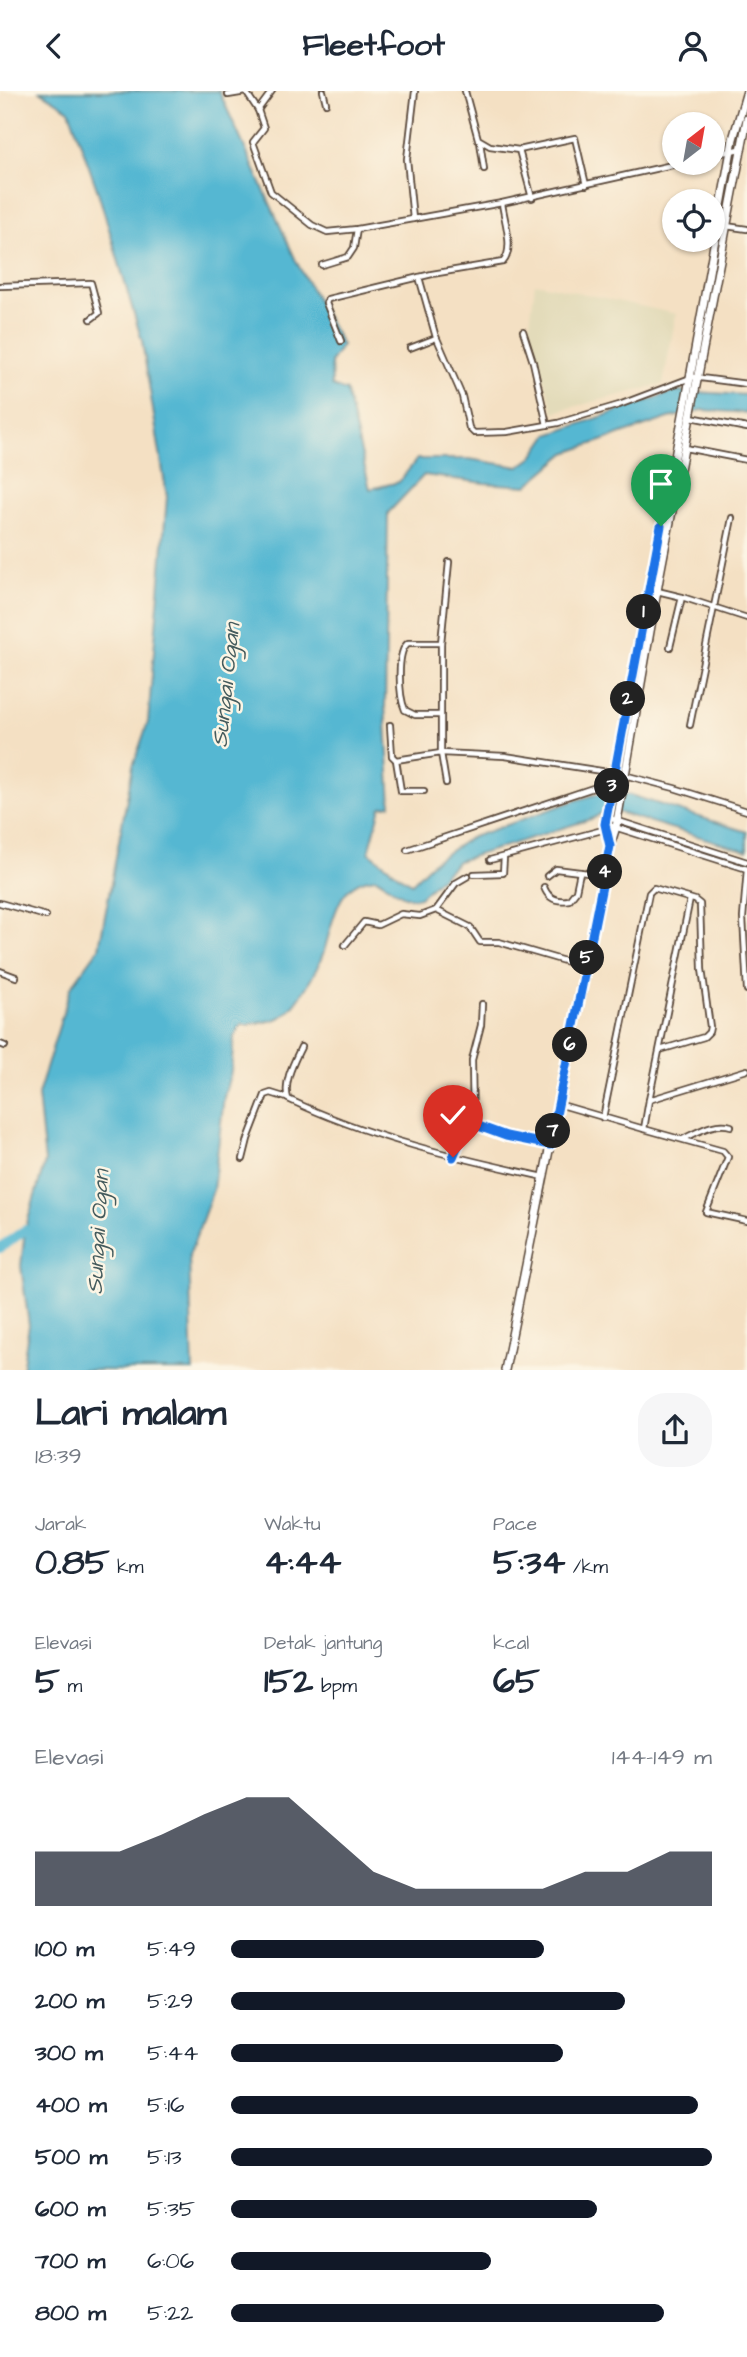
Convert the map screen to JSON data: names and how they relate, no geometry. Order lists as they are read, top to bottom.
{
  "water": ["Sungai Ogan"],
  "north": "top right",
  "page": {
    "header": "Fleetfoot",
    "pins": [
      "1",
      "2",
      "3",
      "4",
      "5",
      "6",
      "7"
    ],
    "heading": ["Lari malam", "18:39"],
    "stats": [
      ["Jarak", "0.85 km"],
      ["Waktu", "4:44"],
      ["Pace", "5:34 /km"],
      ["Elevasi", "5 m"],
      ["Detak jantung", "152 bpm"],
      ["kcal", "65"]
    ],
    "chart": ["Elevasi", "144–149 m"],
    "list": [
      {
        "name": "100 m",
        "note": "5:49"
      },
      {
        "name": "200 m",
        "note": "5:29"
      },
      {
        "name": "300 m",
        "note": "5:44"
      },
      {
        "name": "400 m",
        "note": "5:16"
      },
      {
        "name": "500 m",
        "note": "5:13"
      },
      {
        "name": "600 m",
        "note": "5:35"
      },
      {
        "name": "700 m",
        "note": "6:06"
      },
      {
        "name": "800 m",
        "note": "5:22"
      }
    ]
  }
}
